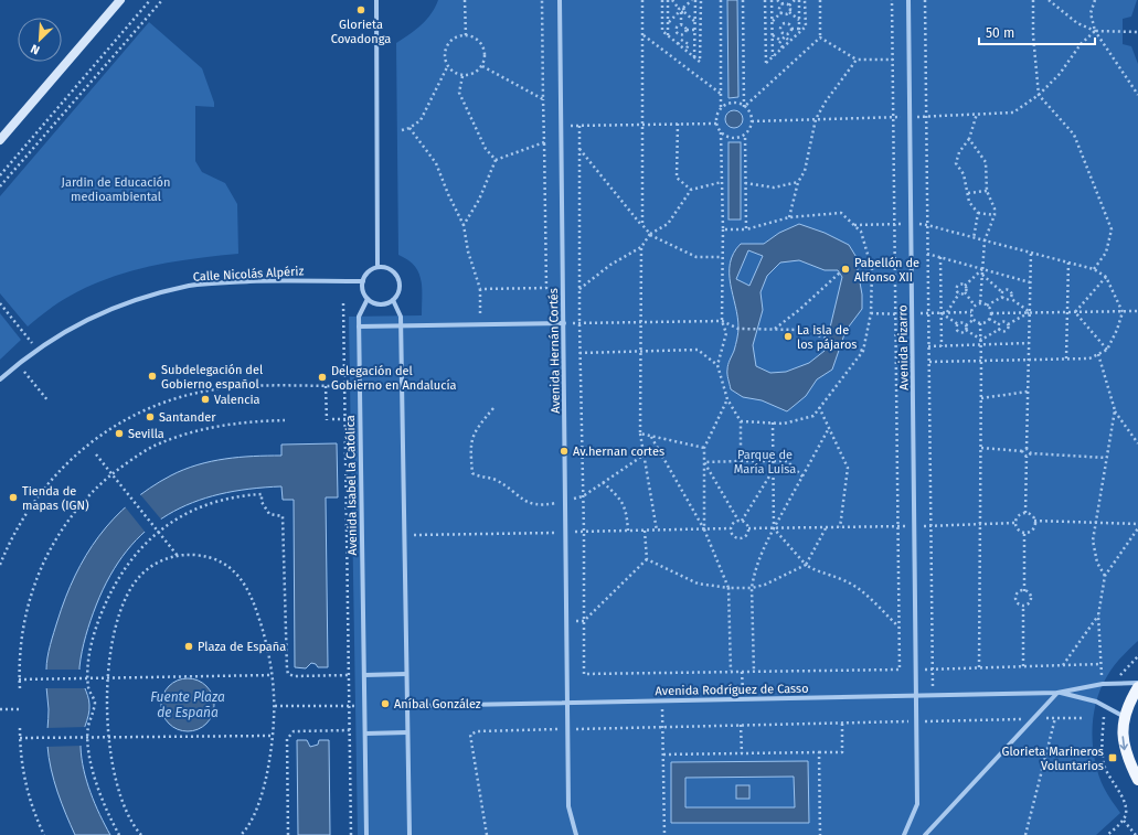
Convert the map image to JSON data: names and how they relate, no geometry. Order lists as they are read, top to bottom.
{
  "streets": {
    "street": [
      "Calle Nicolás Alpériz",
      "Avenida Pizarro",
      "Avenida Hernán Cortés",
      "Avenida Isabel la Católica",
      "Avenida Rodríguez de Casso"
    ]
  },
  "crossings": [
    ["Calle Nicolás Alpériz", "Avenida Isabel la Católica"],
    ["Avenida Pizarro", "Avenida Rodríguez de Casso"],
    ["Avenida Hernán Cortés", "Avenida Rodríguez de Casso"]
  ],
  "water": ["Fuente Plaza de España"],
  "parks": ["Jardin de Educación medioambiental", "Parque de María Luisa"],
  "places": {
    "other": [
      "Glorieta Covadonga",
      "Pabellón de Alfonso XII",
      "La isla de los pájaros",
      "Subdelegación del Gobierno español",
      "Delegación del Gobierno en Andalucía",
      "Valencia",
      "Santander",
      "Sevilla",
      "Av.hernan cortes",
      "Tienda de mapas (IGN)",
      "Plaza de España",
      "Aníbal González"
    ],
    "transit": ["Glorieta Marineros Voluntarios"]
  },
  "scale_bar": "50 m",
  "north": "bottom left"
}
